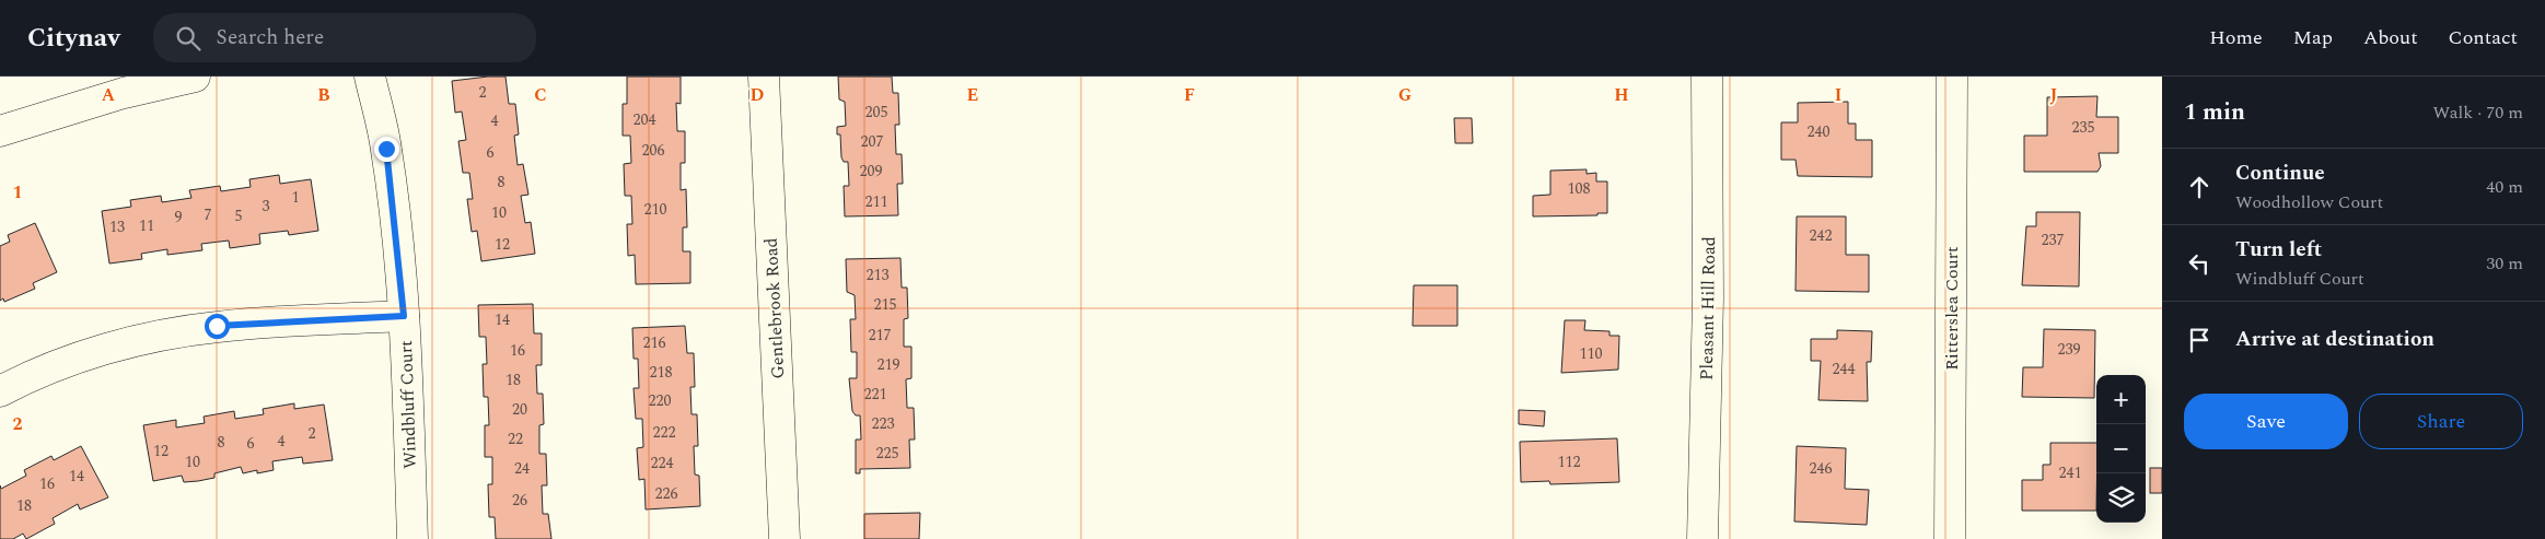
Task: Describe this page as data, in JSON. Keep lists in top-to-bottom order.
{
  "streets": {
    "street": [
      "Gentlebrook Road",
      "Pleasant Hill Road",
      "Ritterslea Court",
      "Windbluff Court"
    ]
  },
  "house_numbers": [
    "2",
    "205",
    "204",
    "4",
    "235",
    "240",
    "207",
    "206",
    "6",
    "209",
    "8",
    "108",
    "1",
    "211",
    "3",
    "210",
    "10",
    "7",
    "5",
    "9",
    "11",
    "13",
    "242",
    "237",
    "12",
    "213",
    "215",
    "14",
    "217",
    "216",
    "239",
    "16",
    "110",
    "219",
    "244",
    "218",
    "18",
    "221",
    "220",
    "20",
    "223",
    "222",
    "2",
    "22",
    "4",
    "8",
    "6",
    "12",
    "225",
    "10",
    "112",
    "224",
    "24",
    "246",
    "241",
    "14",
    "16",
    "226",
    "26",
    "18"
  ],
  "page": {
    "header": "Citynav",
    "search": "Search here",
    "nav": [
      "Home",
      "Map",
      "About",
      "Contact"
    ],
    "heading": ["1 min", "Walk · 70 m"],
    "list": [
      ["Continue", "Woodhollow Court", "40 m"],
      ["Turn left", "Windbluff Court", "30 m"],
      "Arrive at destination"
    ],
    "map_buttons": ["+", "−"],
    "buttons": ["Save", "Share"]
  },
  "grid": {
    "columns": [
      "A",
      "B",
      "C",
      "D",
      "E",
      "F",
      "G",
      "H",
      "I",
      "J"
    ],
    "rows": ["1", "2"]
  }
}
